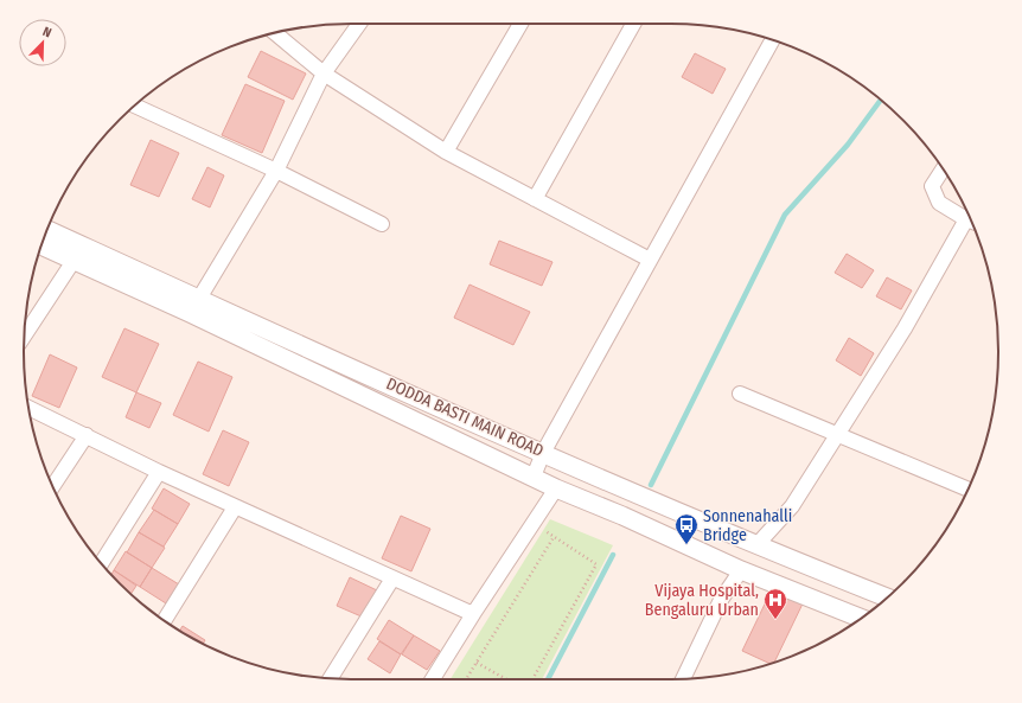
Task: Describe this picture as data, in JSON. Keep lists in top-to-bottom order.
{
  "streets": {
    "street": ["DODDA BASTI MAIN ROAD"]
  },
  "places": {
    "bus stop": ["Sonnenahalli Bridge"],
    "hospital": ["Vijaya Hospital, Bengaluru Urban"]
  },
  "north": "top right"
}
